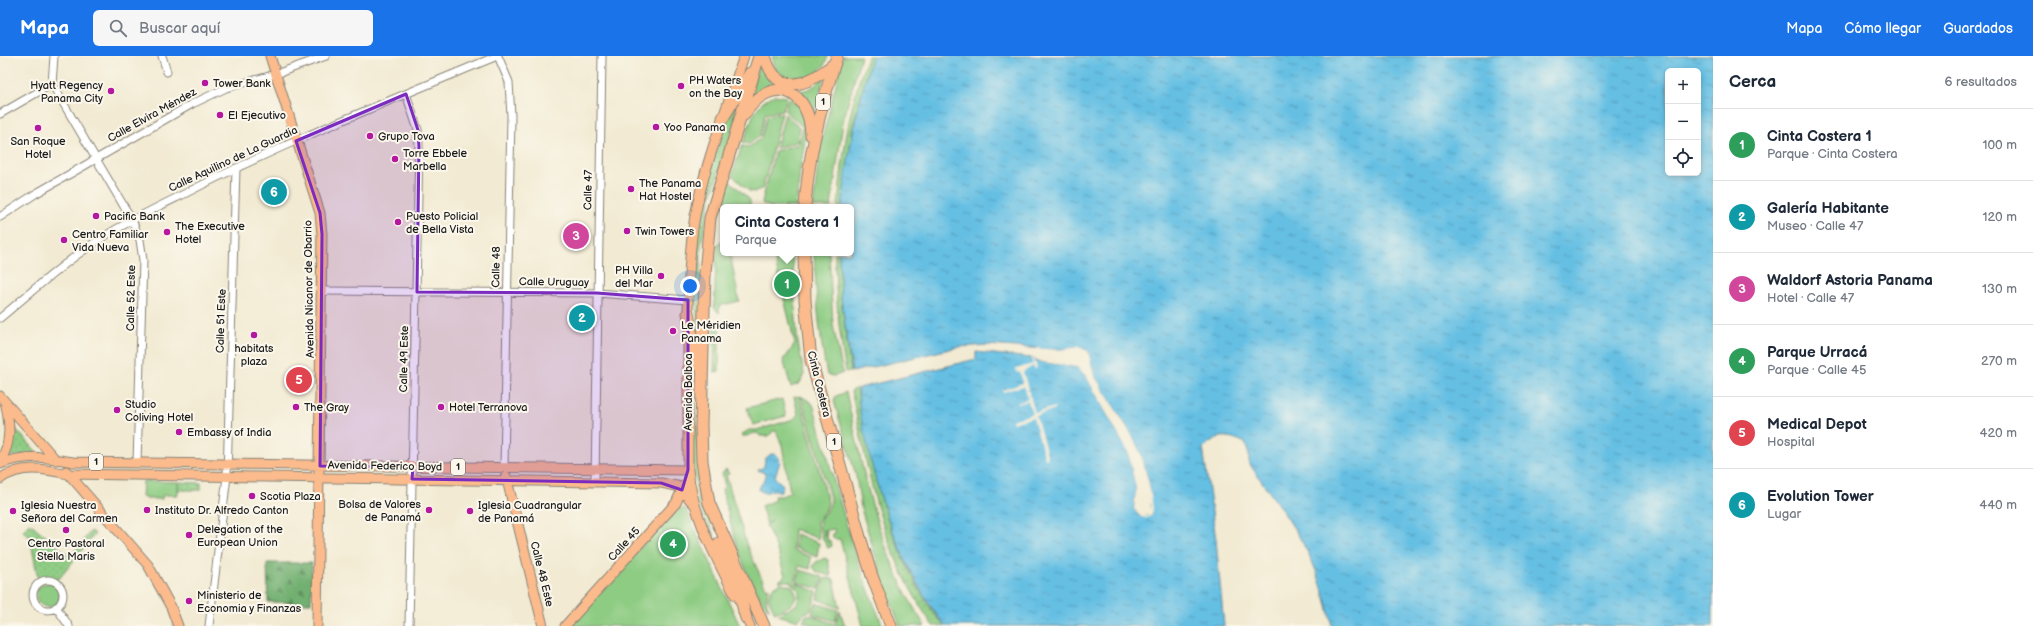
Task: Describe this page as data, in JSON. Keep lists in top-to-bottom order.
{
  "streets": {
    "highway": ["1", "Cinta Costera", "Avenida Balboa"],
    "main road": [
      "Calle 48",
      "Avenida Nicanor de Obarrio",
      "Avenida Federico Boyd",
      "Calle 45",
      "Calle 48 Este"
    ],
    "street": [
      "Calle Elvira Méndez",
      "Calle Aquilino de La Guardia",
      "Calle 47",
      "Calle Uruguay",
      "Calle 52 Este",
      "Calle 51 Este",
      "Calle 49 Este"
    ]
  },
  "crossings": [
    ["1", "Avenida Federico Boyd"],
    ["Calle Elvira Méndez", "Avenida Nicanor de Obarrio"],
    ["Calle Elvira Méndez", "Calle 52 Este"],
    ["Calle Aquilino de La Guardia", "Calle 48"],
    ["Calle Aquilino de La Guardia", "Avenida Nicanor de Obarrio"],
    ["Calle Aquilino de La Guardia", "Calle 52 Este"],
    ["Calle Aquilino de La Guardia", "Calle 51 Este"],
    ["Calle Aquilino de La Guardia", "Calle 49 Este"],
    ["Calle 47", "Calle Uruguay"],
    ["Calle 47", "Avenida Federico Boyd"],
    ["Calle 48", "Calle Uruguay"],
    ["Calle 48", "Avenida Federico Boyd"],
    ["Calle 48", "Calle 48 Este"],
    ["Calle Uruguay", "Avenida Nicanor de Obarrio"],
    ["Calle Uruguay", "Calle 49 Este"],
    ["Calle Uruguay", "Avenida Balboa"],
    ["Avenida Nicanor de Obarrio", "Avenida Federico Boyd"],
    ["Calle 52 Este", "Avenida Federico Boyd"],
    ["Calle 51 Este", "Avenida Federico Boyd"],
    ["Calle 49 Este", "Avenida Federico Boyd"],
    ["Avenida Balboa", "Avenida Federico Boyd"],
    ["Avenida Balboa", "Calle 45"],
    ["Avenida Federico Boyd", "Calle 45"],
    ["Avenida Federico Boyd", "Calle 48 Este"]
  ],
  "places": [
    "Tower Bank",
    "PH Waters on the Bay",
    "Hyatt Regency Panama City",
    "El Ejecutivo",
    "Yoo Panama",
    "San Roque Hotel",
    "Grupo Tova",
    "Torre Ebbele Marbella",
    "The Panama Hat Hostel",
    "Pacific Bank",
    "Puesto Policial de Bella Vista",
    "Twin Towers",
    "The Executive Hotel",
    "Centro Familiar Vida Nueva",
    "PH Villa del Mar",
    "Le Méridien Panama",
    "habitats plaza",
    "The Gray",
    "Hotel Terranova",
    "Studio Coliving Hotel",
    "Embassy of India",
    "Scotia Plaza",
    "Instituto Dr. Alfredo Canton",
    "Bolsa de Valores de Panamá",
    "Iglesia Nuestra Señora del Carmen",
    "Iglesia Cuadrangular de Panamá",
    "Centro Pastoral Stella Maris",
    "Delegation of the European Union",
    "Ministerio de Economia y Finanzas"
  ],
  "page": {
    "header": "Mapa",
    "search": "Buscar aquí",
    "nav": ["Mapa", "Cómo llegar", "Guardados"],
    "heading": ["Cerca", "6 resultados"],
    "map_buttons": ["+", "−"],
    "list": [
      {
        "mark": "1",
        "name": "Cinta Costera 1",
        "note": "Parque · Cinta Costera",
        "value": "100 m"
      },
      {
        "mark": "2",
        "name": "Galería Habitante",
        "note": "Museo · Calle 47",
        "value": "120 m"
      },
      {
        "mark": "3",
        "name": "Waldorf Astoria Panama",
        "note": "Hotel · Calle 47",
        "value": "130 m"
      },
      {
        "mark": "4",
        "name": "Parque Urracá",
        "note": "Parque · Calle 45",
        "value": "270 m"
      },
      {
        "mark": "5",
        "name": "Medical Depot",
        "note": "Hospital",
        "value": "420 m"
      },
      {
        "mark": "6",
        "name": "Evolution Tower",
        "note": "Lugar",
        "value": "440 m"
      }
    ],
    "pins": [
      "6",
      "3",
      "1",
      "2",
      "5",
      "4"
    ],
    "popup": ["Cinta Costera 1", "Parque"]
  }
}
